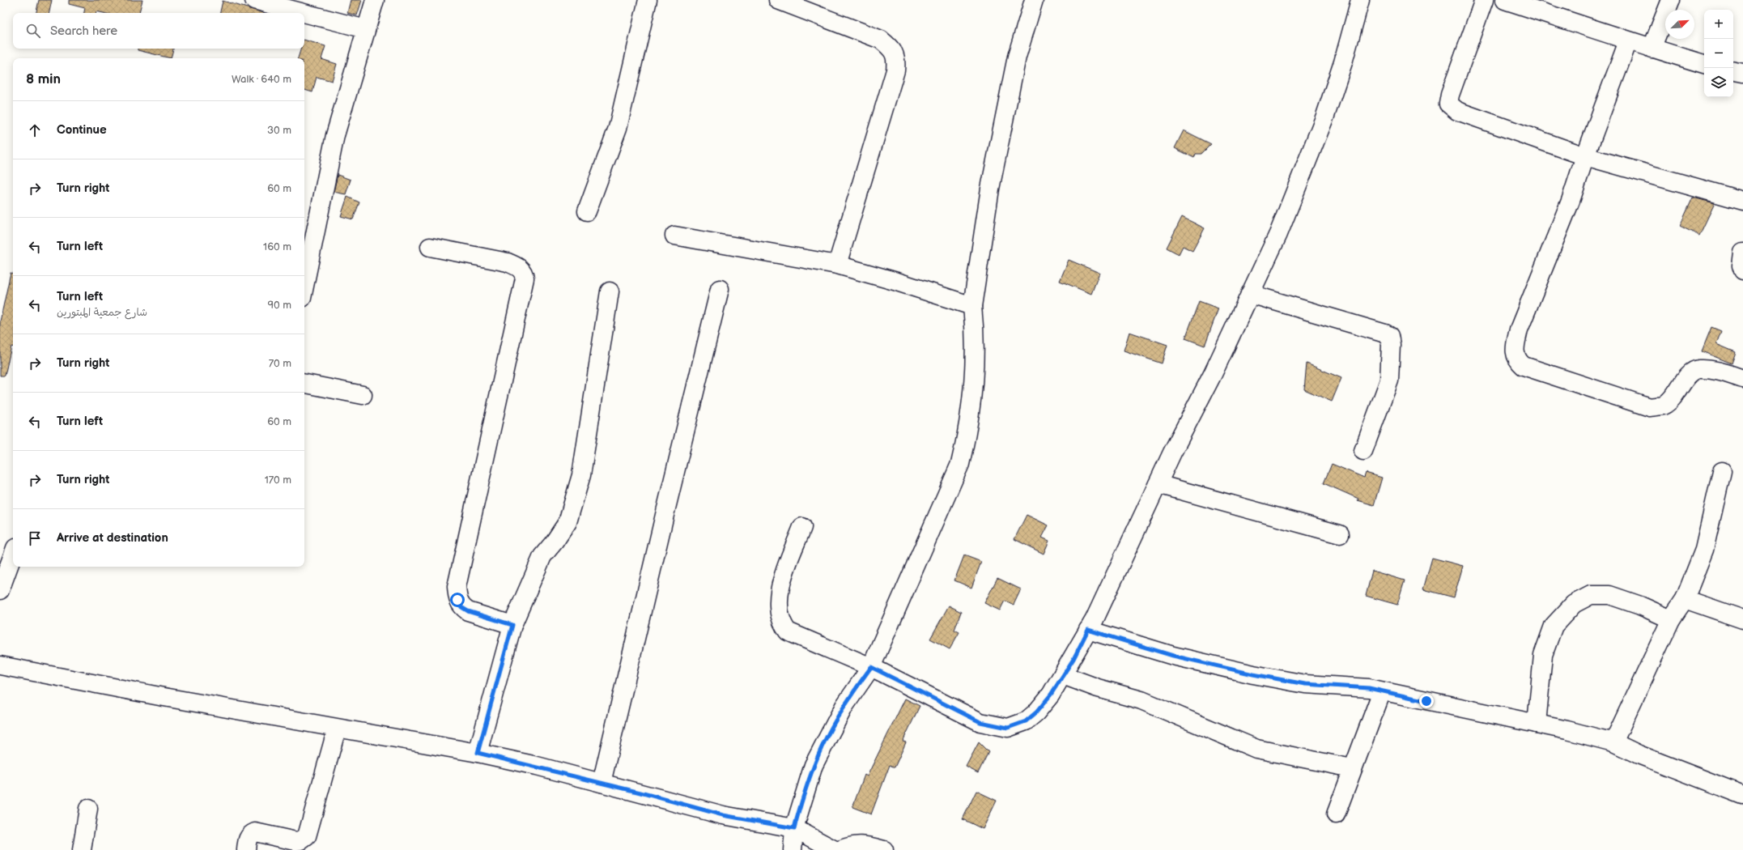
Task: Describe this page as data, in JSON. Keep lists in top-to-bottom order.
{
  "north": "top right",
  "page": {
    "map_buttons": ["+", "−"],
    "search": "Search here",
    "heading": ["8 min", "Walk · 640 m"],
    "list": [
      ["Continue", "30 m"],
      ["Turn right", "60 m"],
      ["Turn left", "160 m"],
      ["Turn left", "شارع جمعية المبتورين", "90 m"],
      ["Turn right", "70 m"],
      ["Turn left", "60 m"],
      ["Turn right", "170 m"],
      "Arrive at destination"
    ]
  }
}
